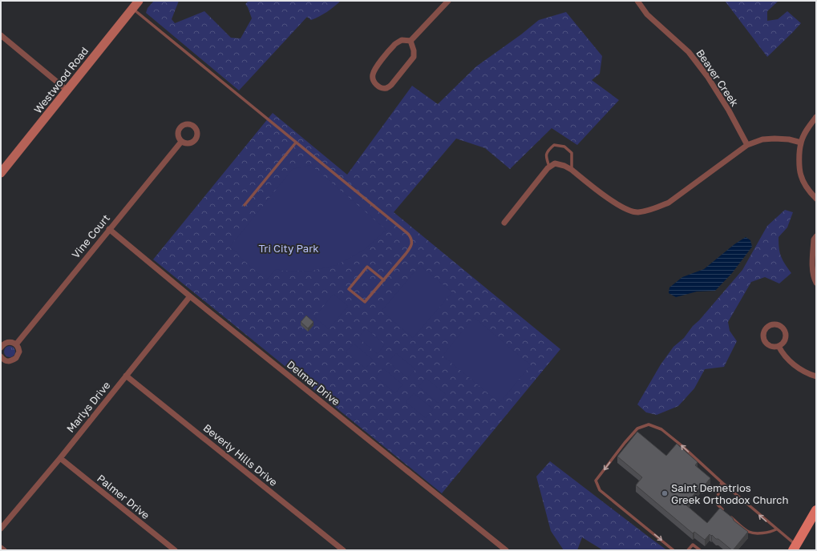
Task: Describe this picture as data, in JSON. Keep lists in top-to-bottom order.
{
  "streets": {
    "street": [
      "Beaver Creek",
      "Westwood Road",
      "Vine Court",
      "Delmar Drive",
      "Marlys Drive",
      "Beverly Hills Drive",
      "Palmer Drive"
    ]
  },
  "crossings": [
    ["Vine Court", "Delmar Drive"],
    ["Delmar Drive", "Marlys Drive"],
    ["Marlys Drive", "Beverly Hills Drive"],
    ["Marlys Drive", "Palmer Drive"]
  ],
  "parks": ["Tri City Park"],
  "places": ["Saint Demetrios Greek Orthodox Church"]
}
